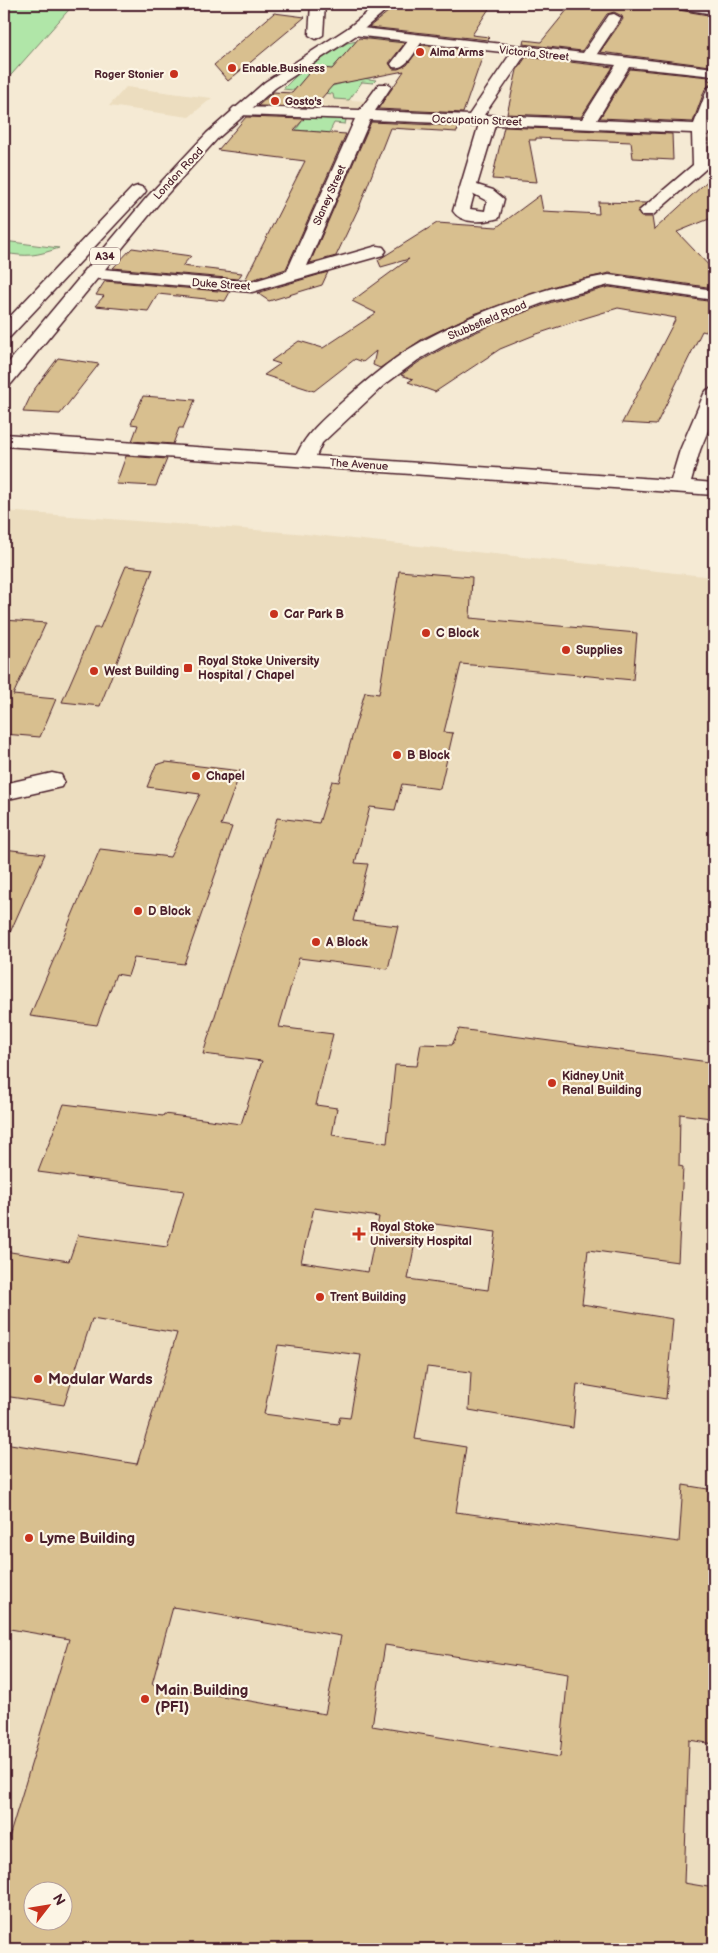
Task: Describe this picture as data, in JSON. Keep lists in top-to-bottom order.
{
  "streets": {
    "main road": [
      "Victoria Street",
      "Occupation Street",
      "London Road",
      "Slaney Street",
      "A34",
      "Duke Street",
      "Stubbsfield Road",
      "The Avenue"
    ]
  },
  "crossings": [
    ["Victoria Street", "London Road"],
    ["Occupation Street", "London Road"],
    ["Occupation Street", "Slaney Street"],
    ["London Road", "Duke Street"],
    ["Slaney Street", "Duke Street"],
    ["Stubbsfield Road", "The Avenue"]
  ],
  "places": {
    "other": [
      "Alma Arms",
      "Enable.Business",
      "Roger Stonier",
      "Gosto's",
      "Car Park B",
      "C Block",
      "Supplies",
      "West Building",
      "B Block",
      "Chapel",
      "D Block",
      "A Block",
      "Kidney Unit Renal Building",
      "Trent Building",
      "Modular Wards",
      "Lyme Building",
      "Main Building (PFI)"
    ],
    "transit": ["Royal Stoke University Hospital / Chapel"],
    "health": ["Royal Stoke University Hospital"]
  },
  "north": "top right"
}
